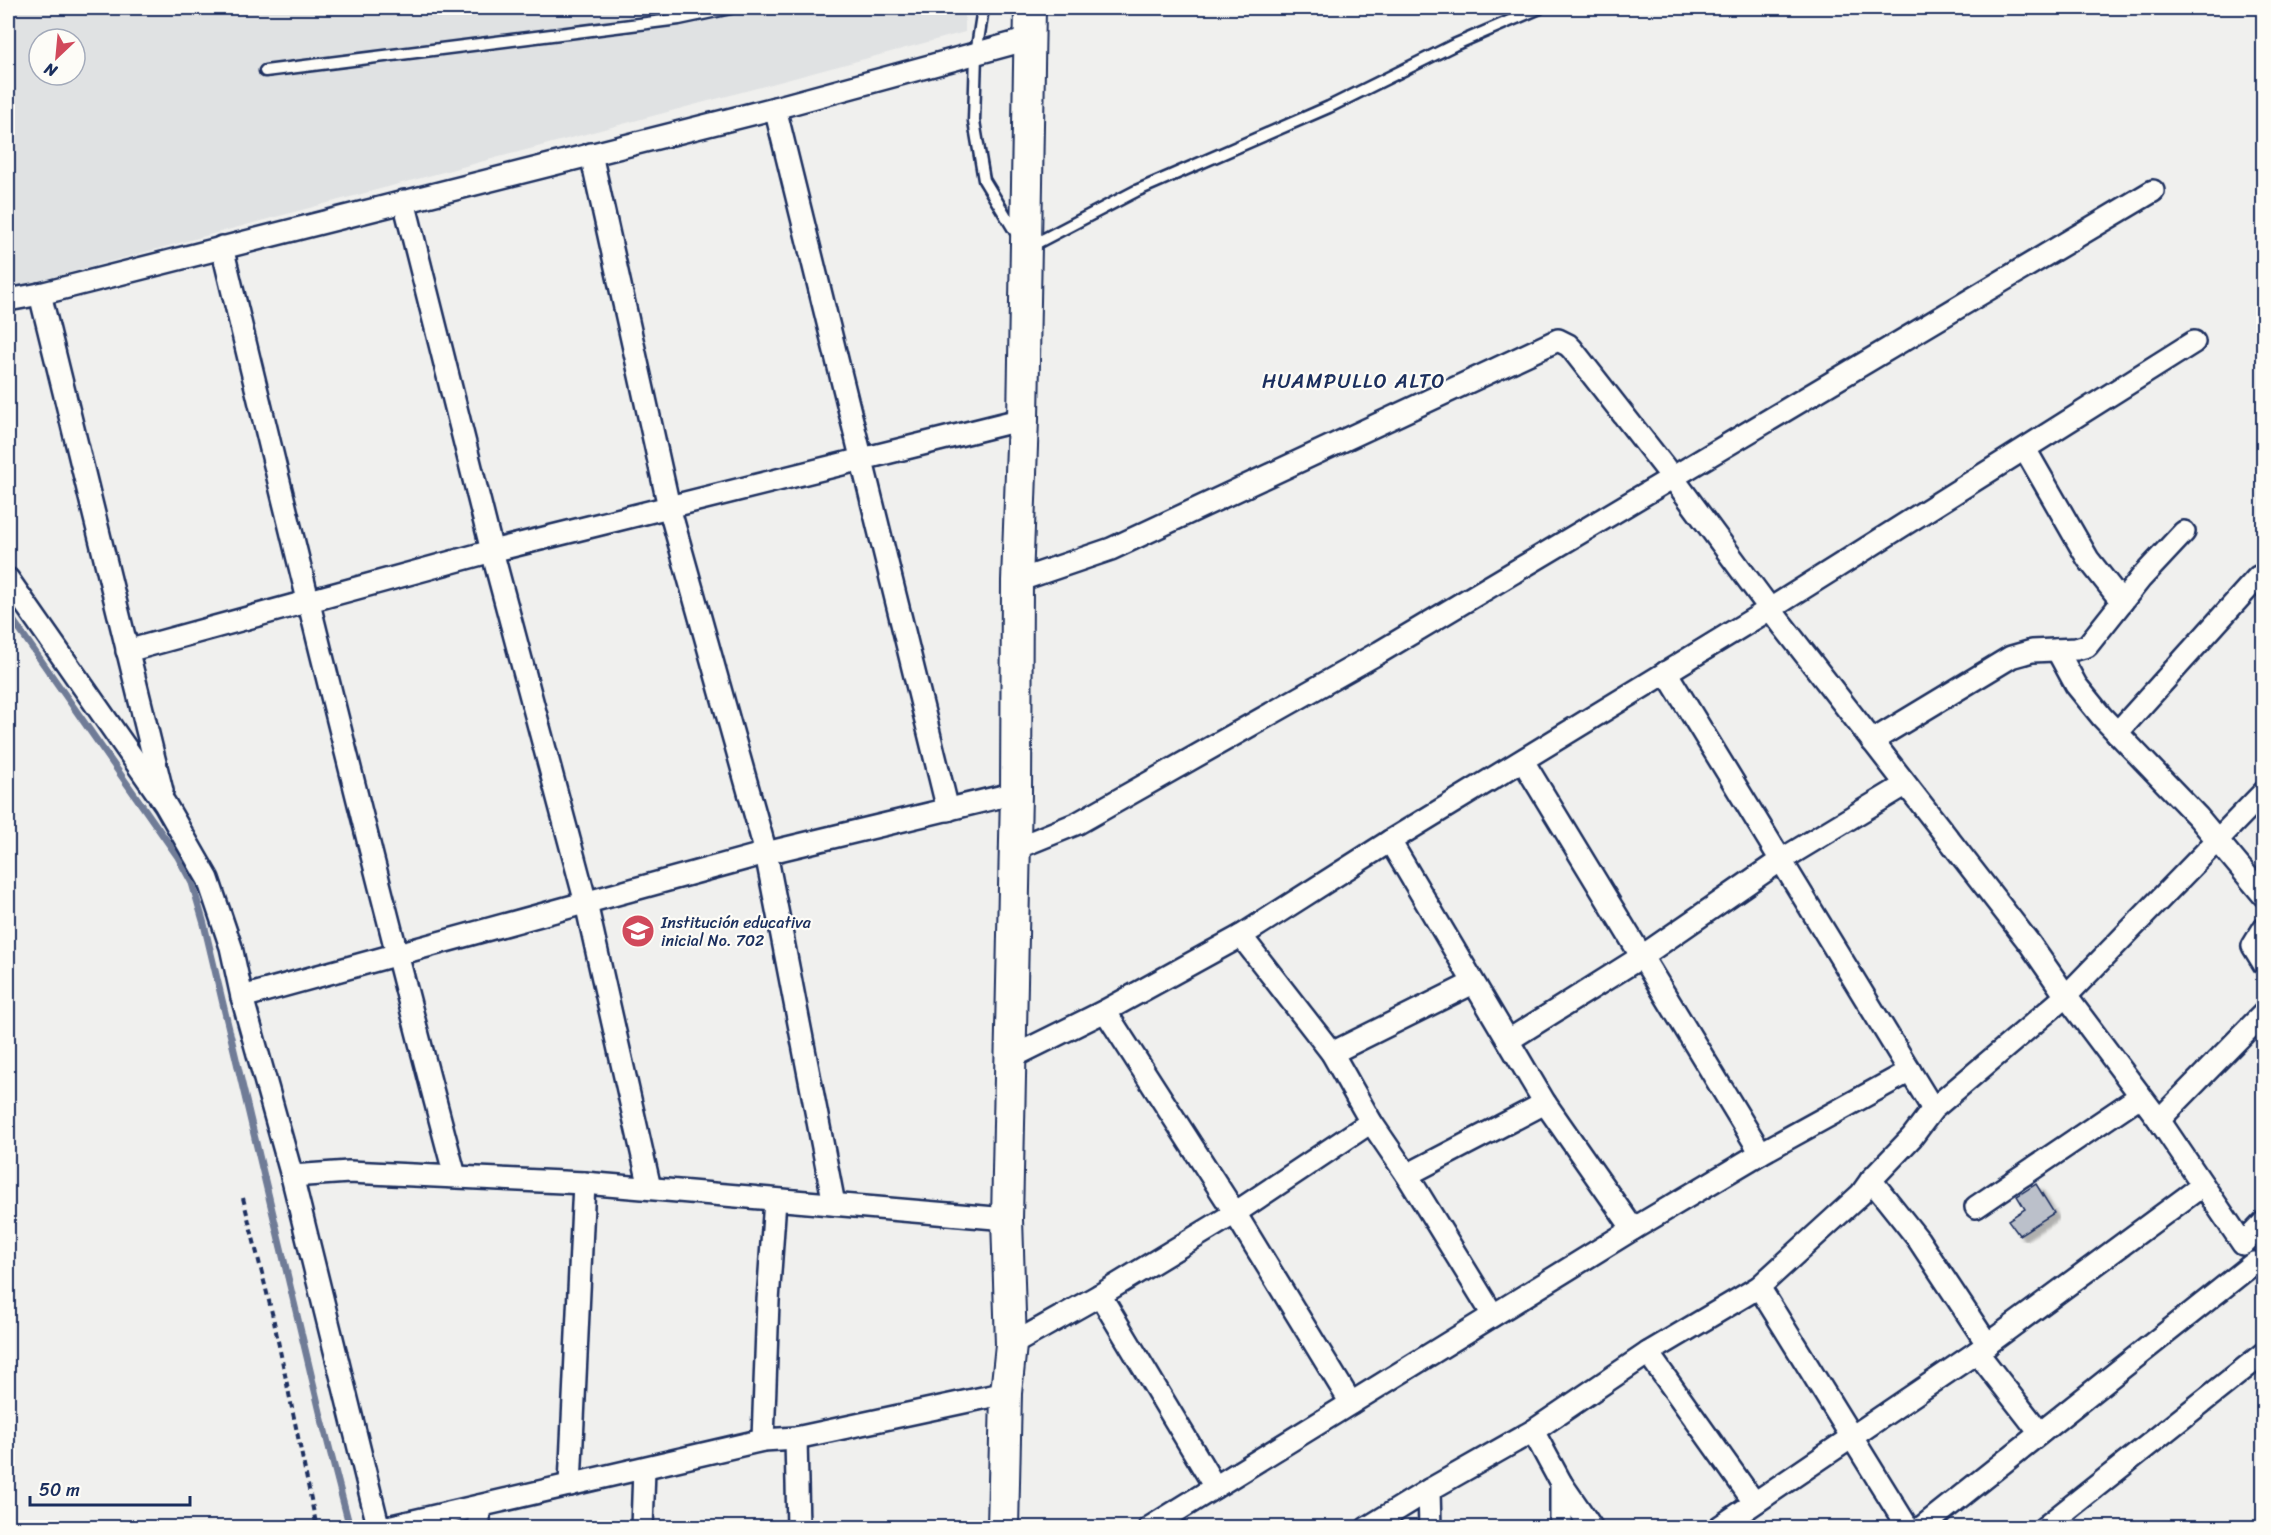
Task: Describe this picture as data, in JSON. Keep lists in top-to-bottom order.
{
  "districts": ["HUAMPULLO ALTO"],
  "places": {
    "school or university": ["Institución educativa inicial No. 702"]
  },
  "scale_bar": "50 m",
  "north": "bottom left"
}
